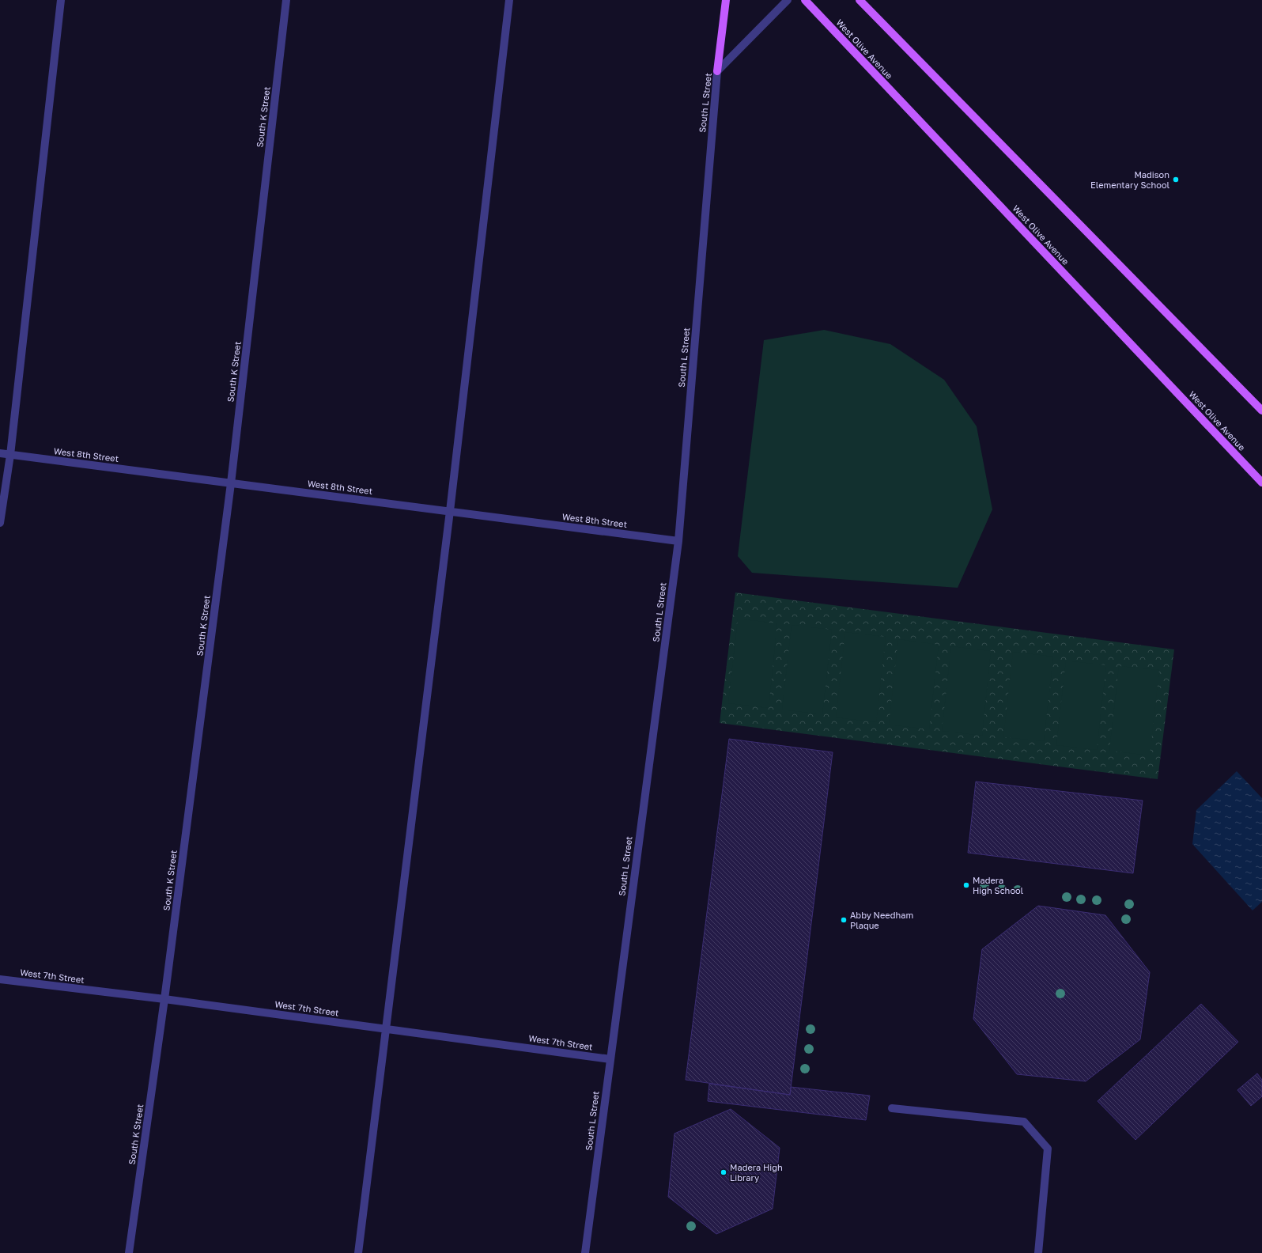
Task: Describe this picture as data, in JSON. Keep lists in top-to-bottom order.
{
  "streets": {
    "main road": ["West Olive Avenue"],
    "street": [
      "South L Street",
      "South K Street",
      "West 8th Street",
      "West 7th Street"
    ]
  },
  "crossings": [
    ["South L Street", "West 8th Street"],
    ["South L Street", "West 7th Street"],
    ["South K Street", "West 8th Street"],
    ["South K Street", "West 7th Street"]
  ],
  "places": [
    "Madison Elementary School",
    "Madera High School",
    "Abby Needham Plaque",
    "Madera High Library"
  ]
}
